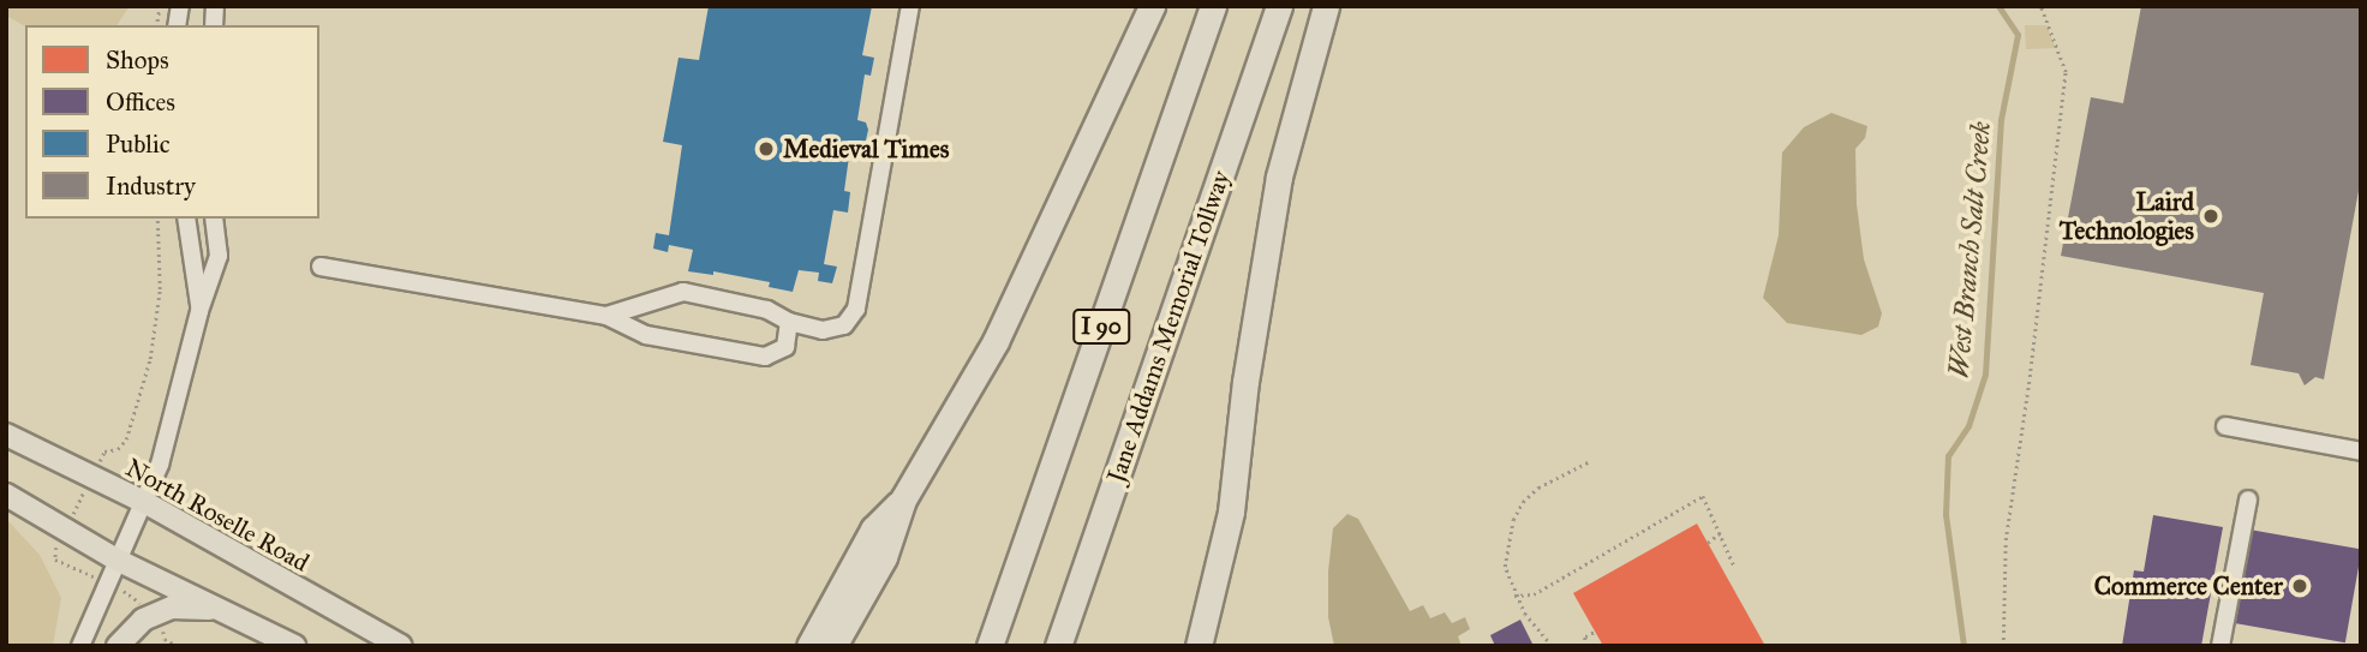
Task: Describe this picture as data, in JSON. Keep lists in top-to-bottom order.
{
  "streets": {
    "highway": ["I 90", "Jane Addams Memorial Tollway"],
    "main road": ["North Roselle Road"]
  },
  "water": ["West Branch Salt Creek"],
  "places": ["Medieval Times", "Laird Technologies", "Commerce Center"],
  "legend": [
    "Shops",
    "Offices",
    "Public",
    "Industry"
  ]
}
